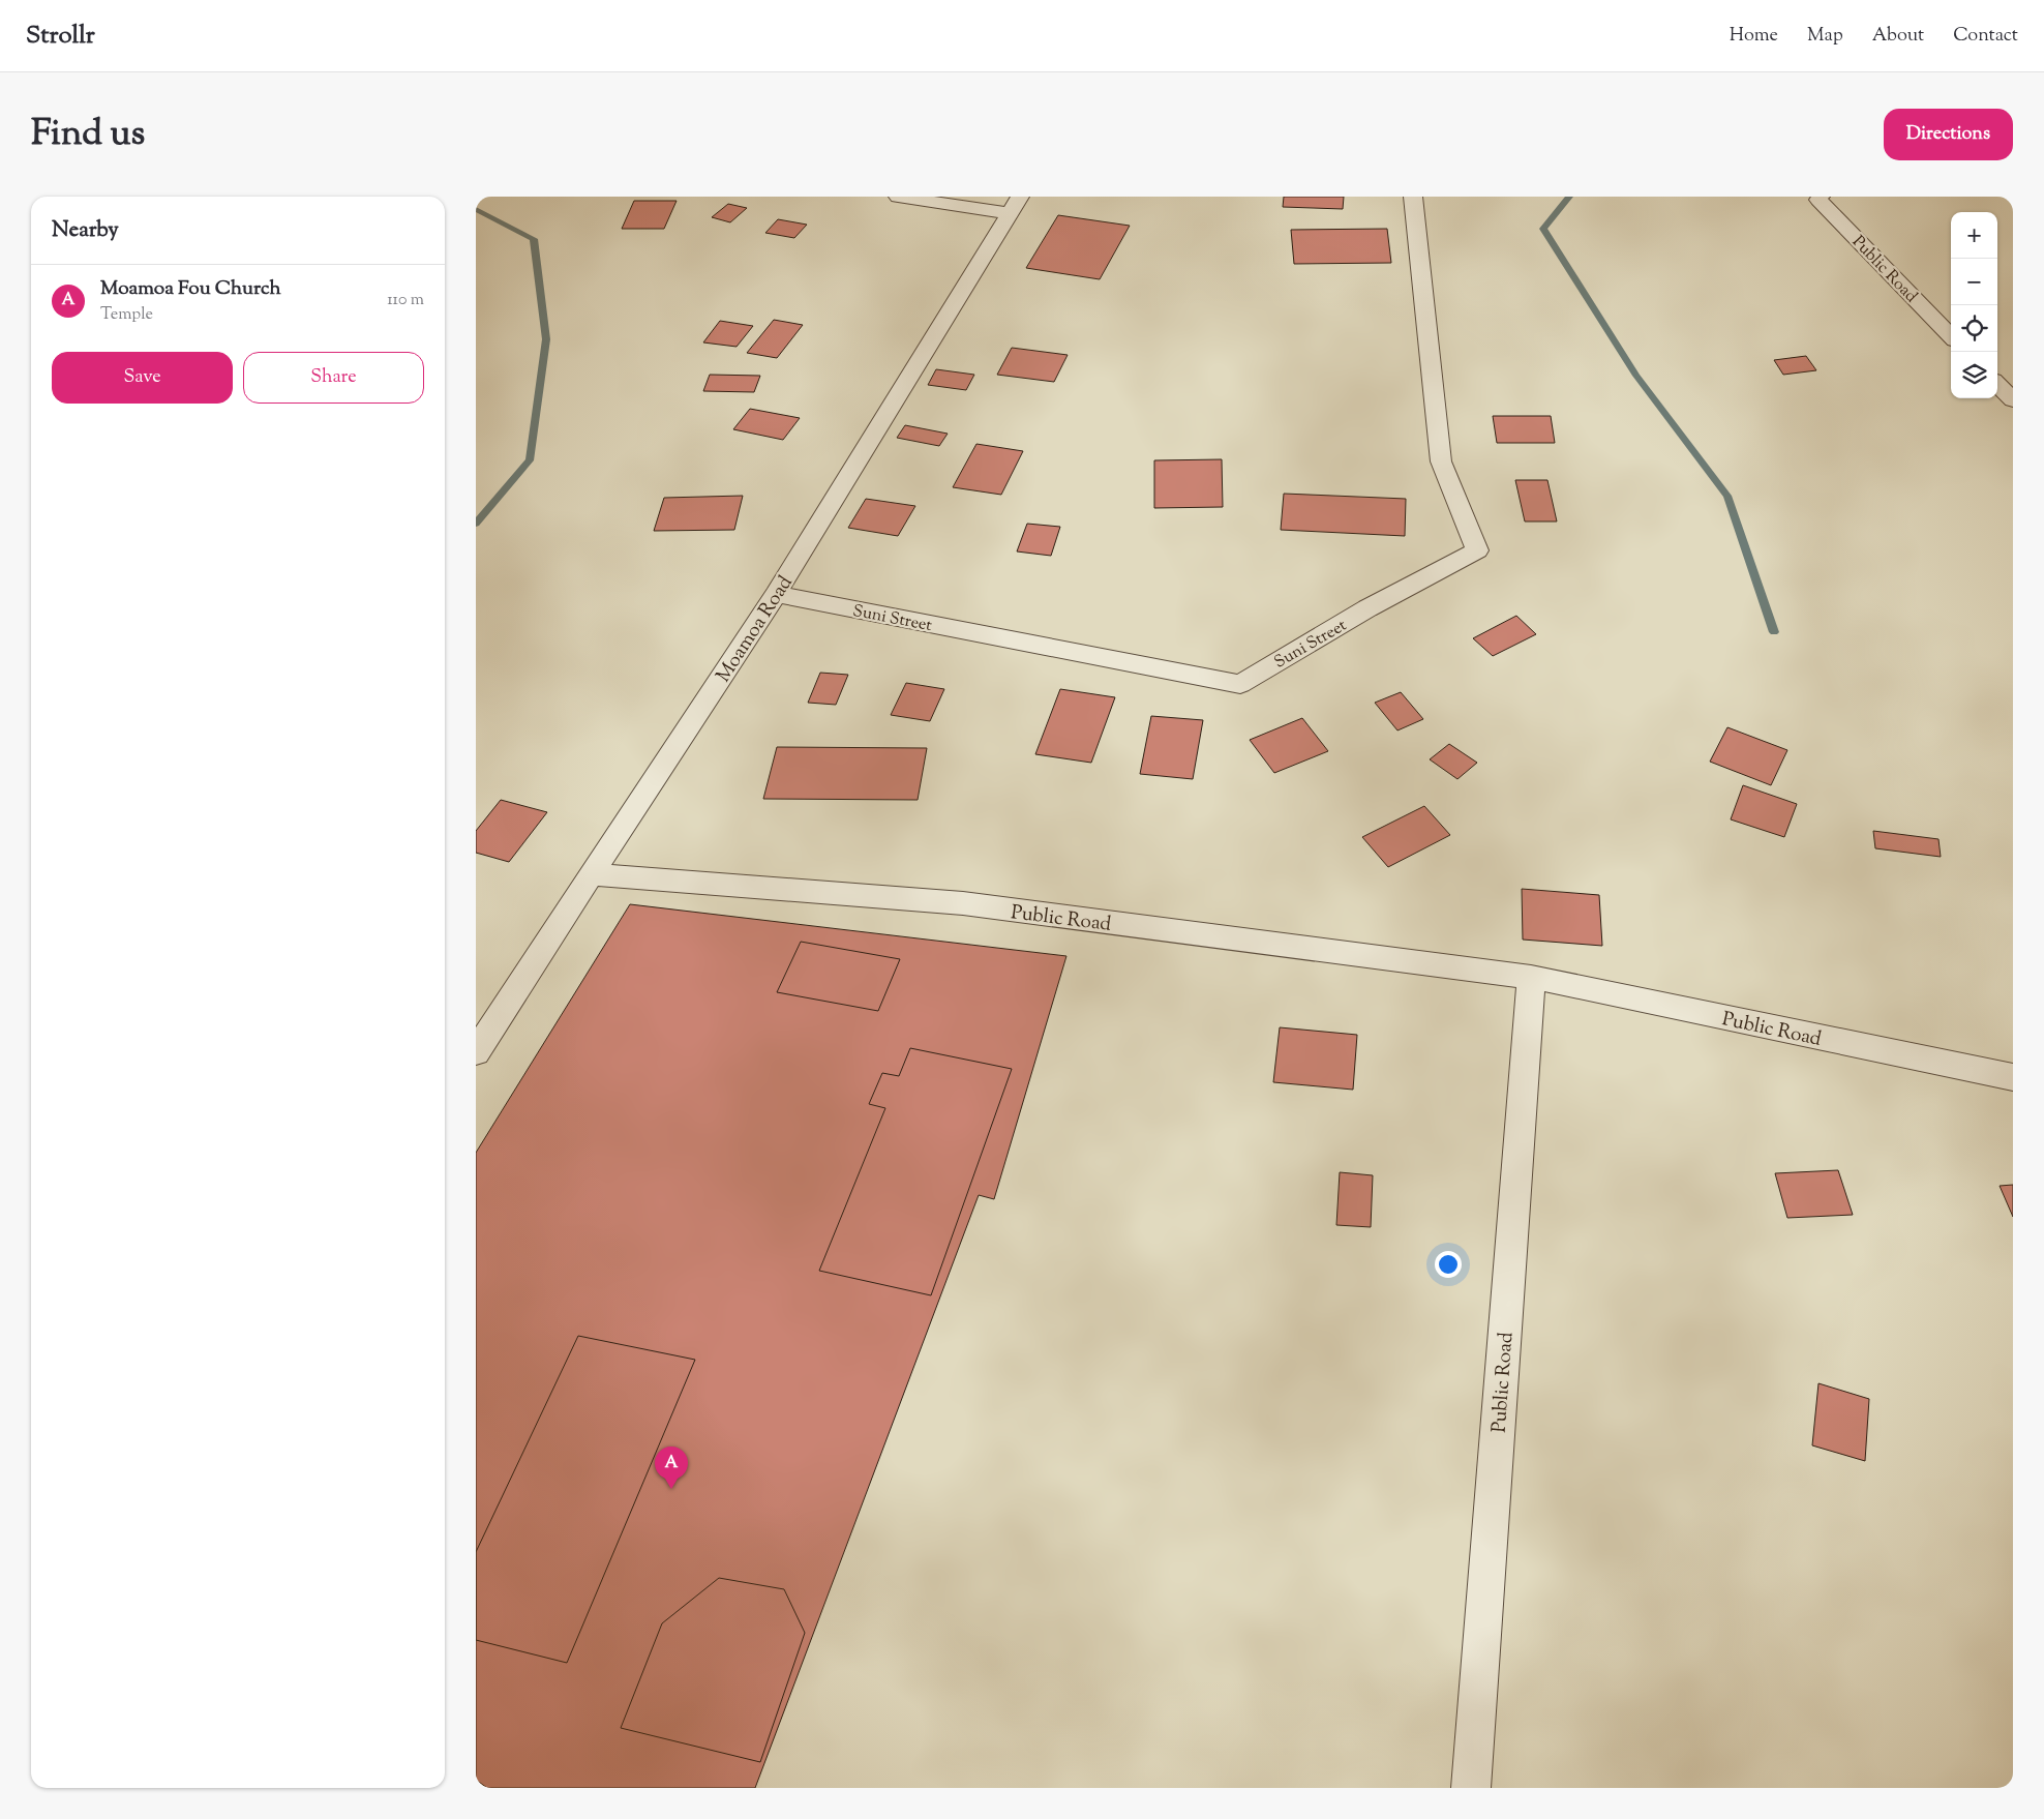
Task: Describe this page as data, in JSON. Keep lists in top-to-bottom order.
{
  "streets": {
    "street": ["Public Road", "Suni Street", "Moamoa Road"]
  },
  "crossings": [
    ["Public Road", "Moamoa Road"],
    ["Suni Street", "Moamoa Road"]
  ],
  "page": {
    "header": "Strollr",
    "nav": [
      "Home",
      "Map",
      "About",
      "Contact"
    ],
    "title": "Find us",
    "buttons": [
      "Directions",
      ["Save", "Share"]
    ],
    "heading": "Nearby",
    "map_buttons": ["+", "−"],
    "list": [
      {
        "mark": "A",
        "name": "Moamoa Fou Church",
        "note": "Temple",
        "value": "110 m"
      }
    ],
    "pins": "A"
  }
}
